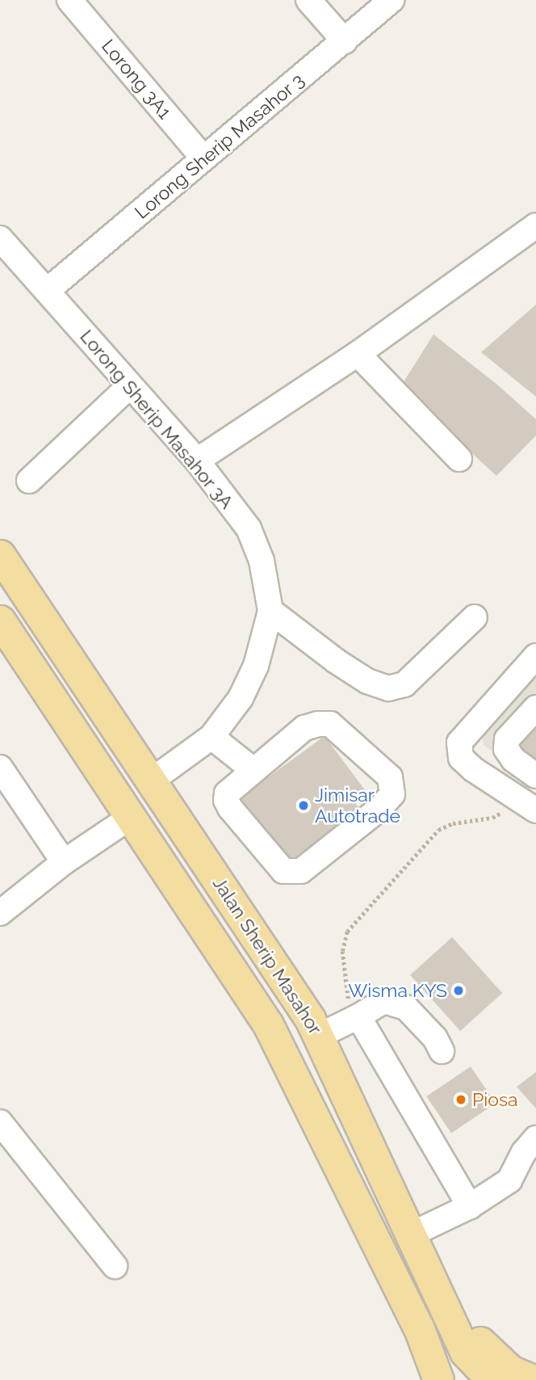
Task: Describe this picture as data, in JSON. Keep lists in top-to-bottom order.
{
  "streets": {
    "main road": ["Jalan Sherip Masahor"],
    "street": ["Lorong 3A1", "Lorong Sherip Masahor 3", "Lorong Sherip Masahor 3A"]
  },
  "crossings": [
    ["Lorong 3A1", "Lorong Sherip Masahor 3"],
    ["Lorong Sherip Masahor 3", "Lorong Sherip Masahor 3A"],
    ["Lorong Sherip Masahor 3A", "Jalan Sherip Masahor"]
  ],
  "places": ["Jimisar Autotrade", "Wisma KYS", "Piosa"]
}
